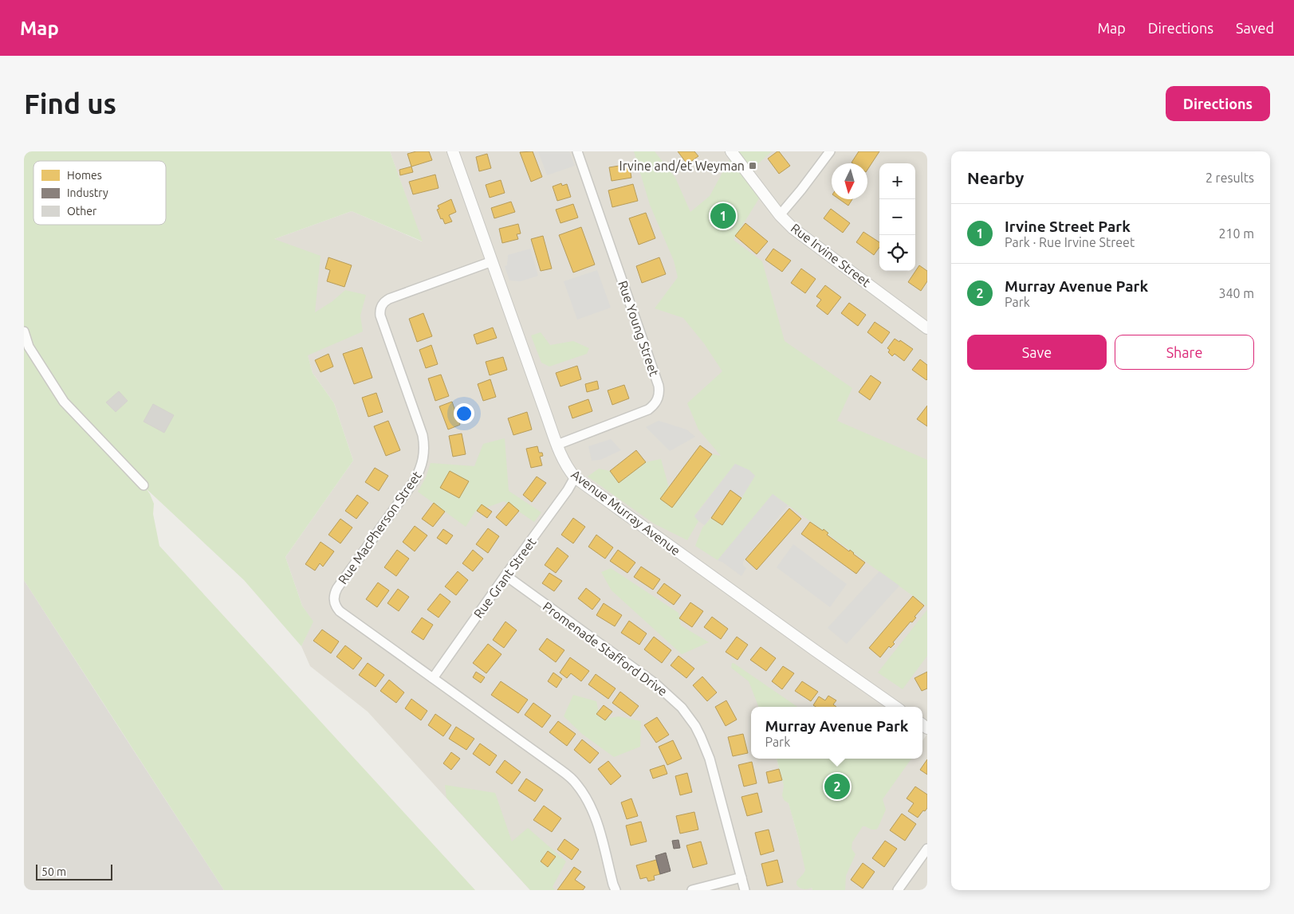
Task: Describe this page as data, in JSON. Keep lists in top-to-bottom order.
{
  "streets": {
    "street": [
      "Rue Irvine Street",
      "Rue Young Street",
      "Avenue Murray Avenue",
      "Rue MacPherson Street",
      "Rue Grant Street",
      "Promenade Stafford Drive"
    ]
  },
  "crossings": [
    ["Rue Young Street", "Avenue Murray Avenue"],
    ["Avenue Murray Avenue", "Rue MacPherson Street"],
    ["Avenue Murray Avenue", "Rue Grant Street"],
    ["Rue MacPherson Street", "Rue Grant Street"],
    ["Rue Grant Street", "Promenade Stafford Drive"]
  ],
  "places": {
    "transit": ["Irvine and/et Weyman"]
  },
  "legend": ["Homes", "Industry", "Other"],
  "scale_bar": "50 m",
  "north": "bottom",
  "page": {
    "header": "Map",
    "nav": ["Map", "Directions", "Saved"],
    "buttons": [
      "Directions",
      ["Save", "Share"]
    ],
    "title": "Find us",
    "heading": ["Nearby", "2 results"],
    "map_buttons": ["+", "−"],
    "pins": ["1", "2"],
    "list": [
      {
        "mark": "1",
        "name": "Irvine Street Park",
        "note": "Park · Rue Irvine Street",
        "value": "210 m"
      },
      {
        "mark": "2",
        "name": "Murray Avenue Park",
        "note": "Park",
        "value": "340 m"
      }
    ],
    "popup": ["Murray Avenue Park", "Park"],
    "scale": "50 m"
  }
}
